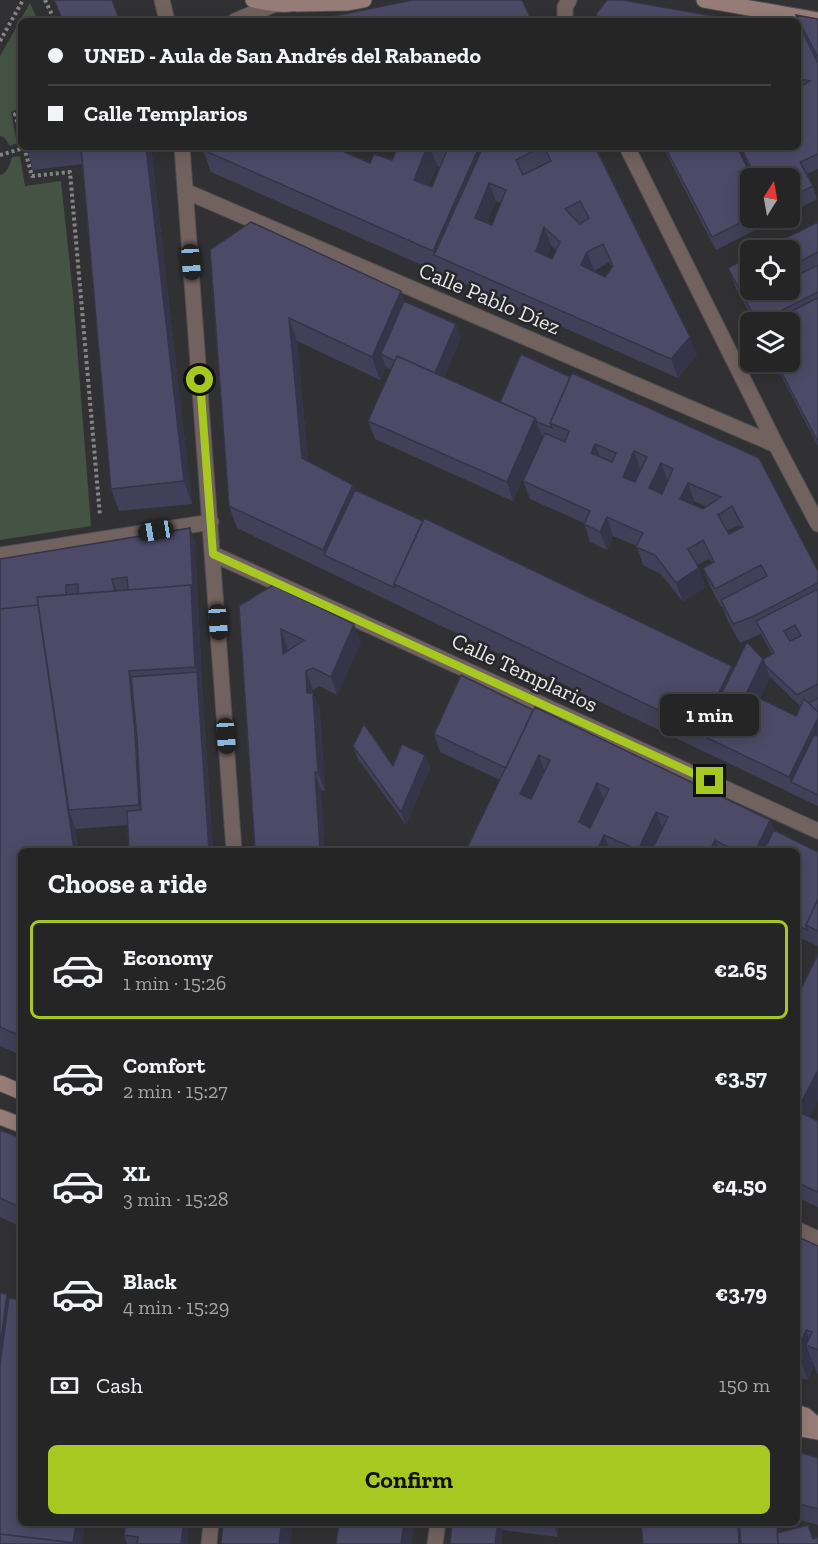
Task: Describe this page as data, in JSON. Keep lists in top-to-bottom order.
{
  "streets": {
    "street": ["Calle Pablo Díez", "Calle Templarios"]
  },
  "north": "top",
  "page": {
    "banner": ["UNED - Aula de San Andrés del Rabanedo", "Calle Templarios"],
    "bubble": "1 min",
    "heading": "Choose a ride",
    "list": [
      {
        "name": "Economy",
        "note": "1 min · 15:26",
        "value": "€2.65"
      },
      {
        "name": "Comfort",
        "note": "2 min · 15:27",
        "value": "€3.57"
      },
      {
        "name": "XL",
        "note": "3 min · 15:28",
        "value": "€4.50"
      },
      {
        "name": "Black",
        "note": "4 min · 15:29",
        "value": "€3.79"
      }
    ],
    "pay": ["Cash", "150 m"],
    "buttons": "Confirm"
  }
}
